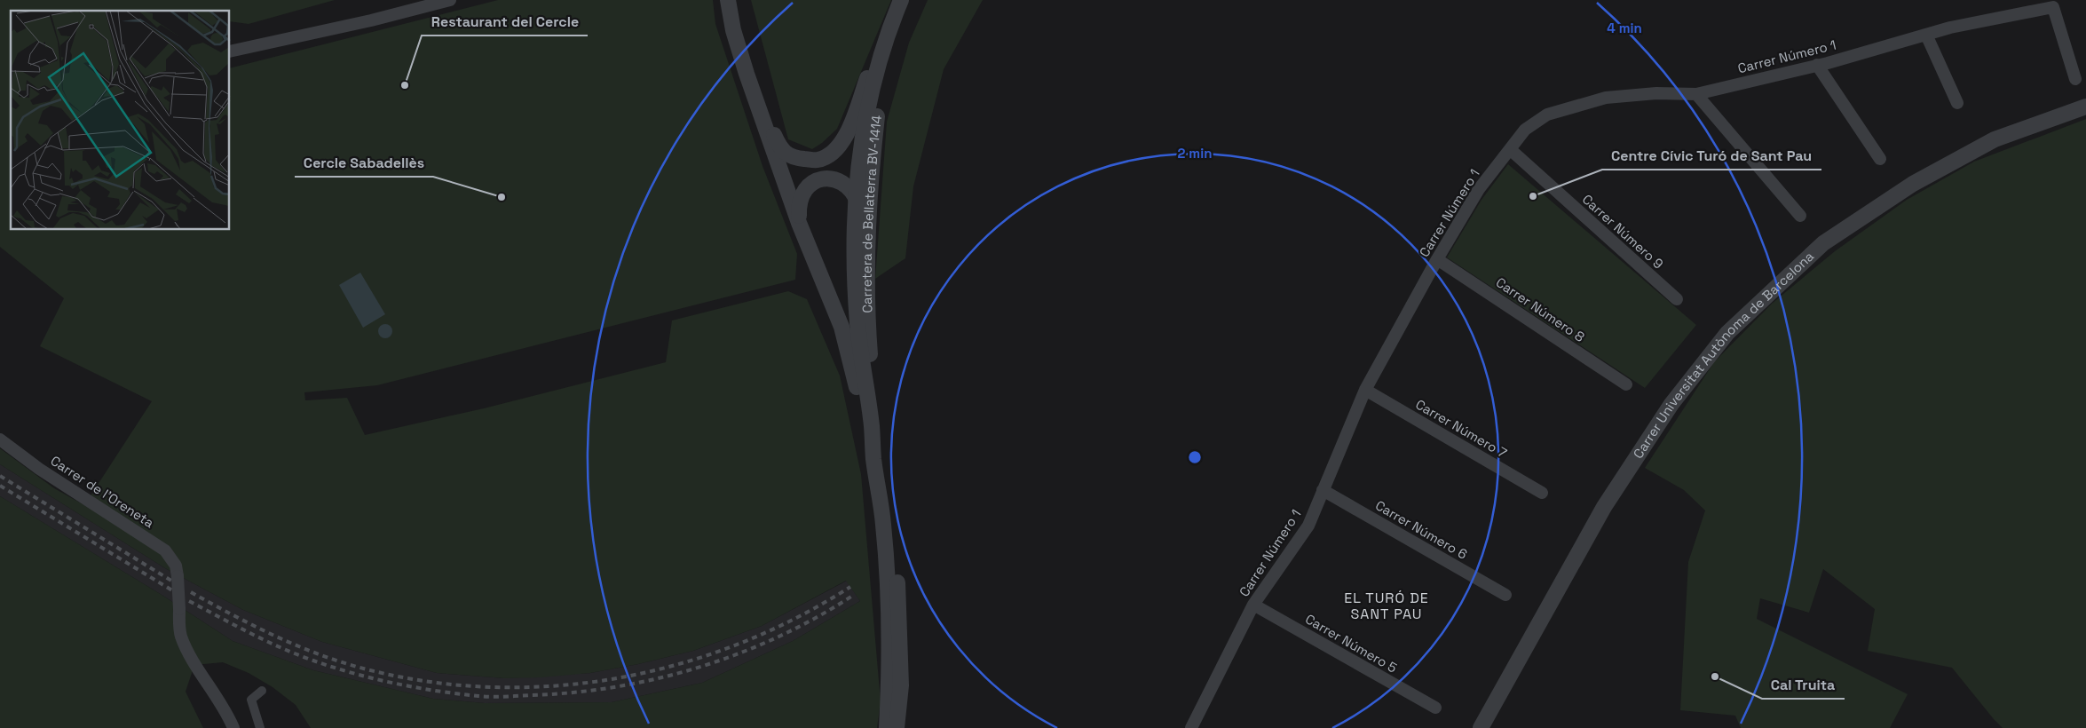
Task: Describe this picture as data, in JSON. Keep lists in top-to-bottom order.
{
  "streets": {
    "street": [
      "Carrer Número 1",
      "Carretera de Bellaterra BV-1414",
      "Carrer Número 9",
      "Carrer Número 8",
      "Carrer Universitat Autònoma de Barcelona",
      "Carrer Número 7",
      "Carrer de l'Oreneta",
      "Carrer Número 6",
      "Carrer Número 5"
    ]
  },
  "crossings": [
    ["Carrer Número 1", "Carrer Número 9"],
    ["Carrer Número 1", "Carrer Número 8"],
    ["Carrer Número 1", "Carrer Número 7"],
    ["Carrer Número 1", "Carrer Número 6"],
    ["Carrer Número 1", "Carrer Número 5"]
  ],
  "districts": ["EL TURÓ DE SANT PAU"],
  "places": [
    "Restaurant del Cercle",
    "Centre Cívic Turó de Sant Pau",
    "Cercle Sabadellès",
    "Cal Truita"
  ],
  "rings": ["4 min", "2 min"]
}
